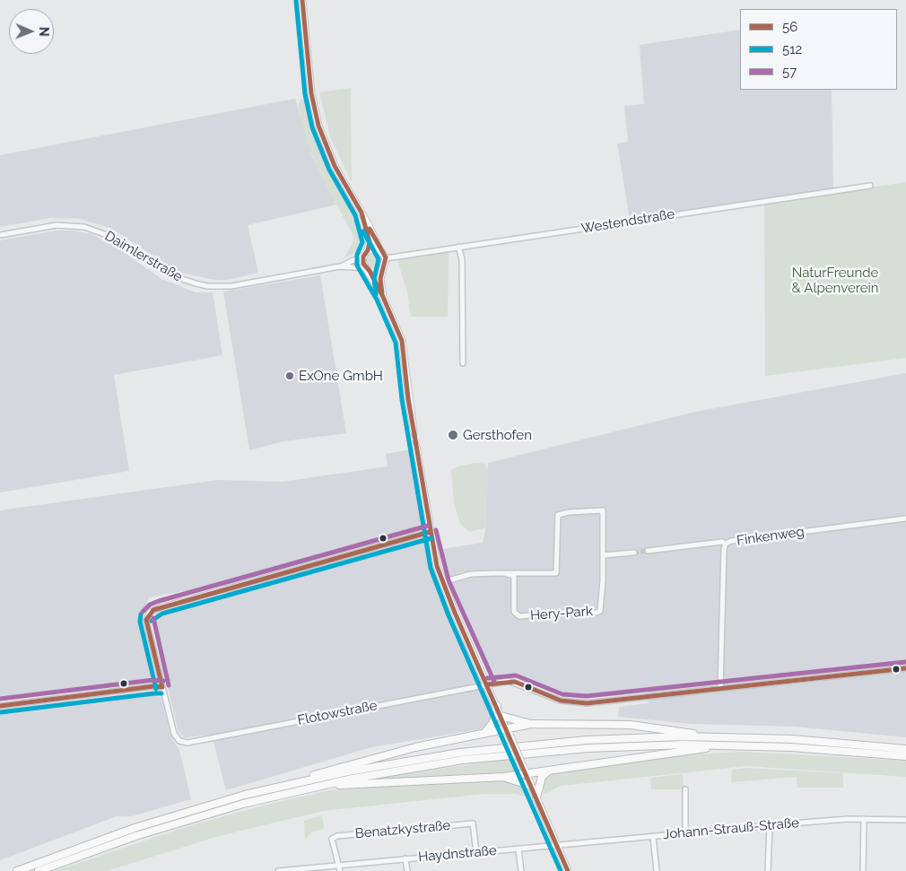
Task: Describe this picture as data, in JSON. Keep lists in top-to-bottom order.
{
  "streets": {
    "street": [
      "Westendstraße",
      "Daimlerstraße",
      "Finkenweg",
      "Hery-Park",
      "Flotowstraße",
      "Johann-Strauß-Straße",
      "Benatzkystraße",
      "Haydnstraße"
    ]
  },
  "crossings": [
    ["Westendstraße", "Daimlerstraße"],
    ["Finkenweg", "Flotowstraße"],
    ["Johann-Strauß-Straße", "Haydnstraße"],
    ["Benatzkystraße", "Haydnstraße"]
  ],
  "parks": ["NaturFreunde & Alpenverein"],
  "places": ["ExOne GmbH", "Gersthofen"],
  "lines": ["transit line 56", "transit line 512", "transit line 57"],
  "legend": ["56", "512", "57"],
  "north": "right"
}
